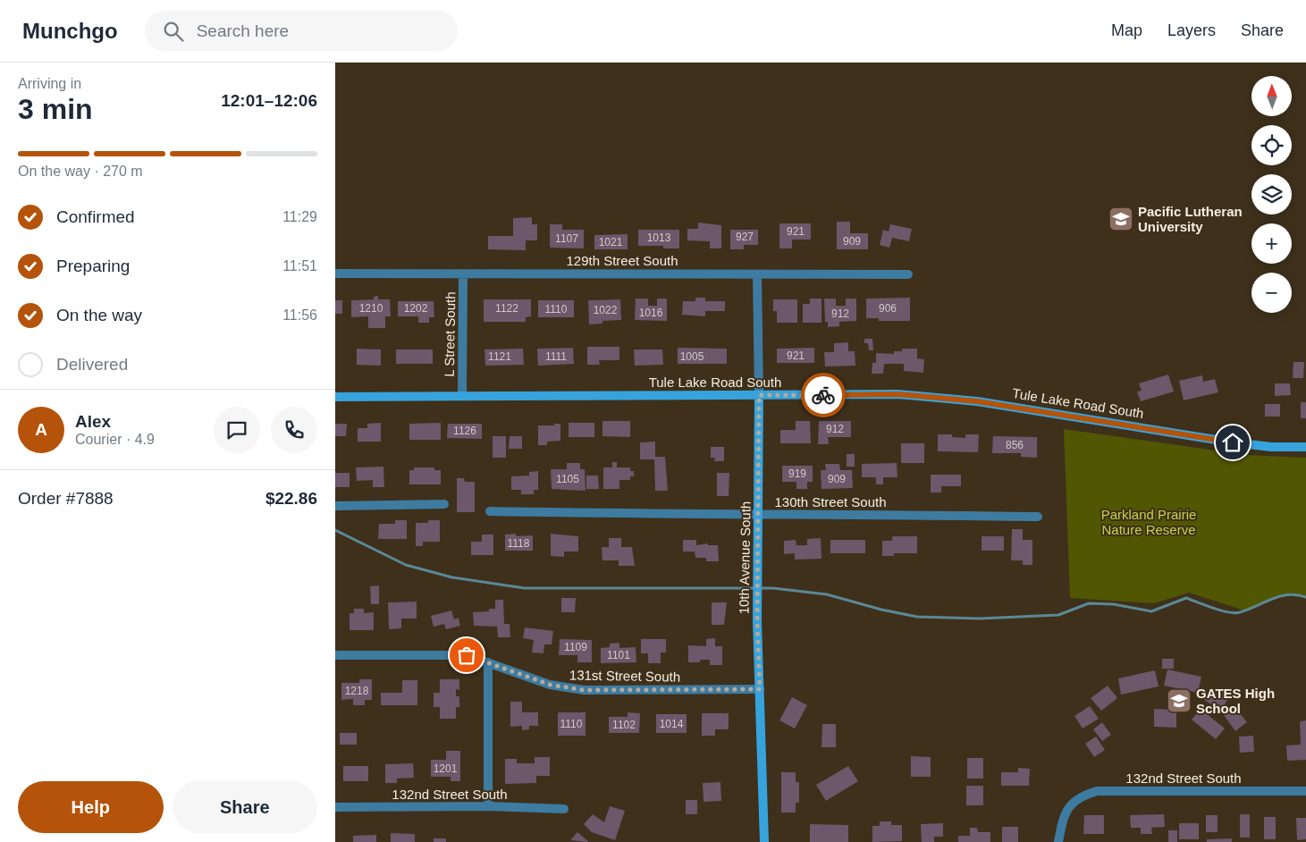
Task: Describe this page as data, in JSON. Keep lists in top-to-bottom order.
{
  "streets": {
    "street": [
      "129th Street South",
      "L Street South",
      "Tule Lake Road South",
      "130th Street South",
      "10th Avenue South",
      "131st Street South",
      "132nd Street South"
    ]
  },
  "crossings": [
    ["129th Street South", "L Street South"],
    ["129th Street South", "10th Avenue South"],
    ["L Street South", "Tule Lake Road South"],
    ["Tule Lake Road South", "10th Avenue South"],
    ["130th Street South", "10th Avenue South"],
    ["10th Avenue South", "131st Street South"]
  ],
  "parks": ["Parkland Prairie Nature Reserve"],
  "places": {
    "school or university": ["Pacific Lutheran University", "GATES High School"]
  },
  "house_numbers": [
    "921",
    "927",
    "1013",
    "1107",
    "909",
    "1021",
    "1210",
    "1202",
    "1122",
    "906",
    "1110",
    "1022",
    "1016",
    "912",
    "921",
    "1121",
    "1111",
    "1005",
    "912",
    "1126",
    "856",
    "919",
    "1105",
    "909",
    "1118",
    "1109",
    "1101",
    "1218",
    "1110",
    "1014",
    "1102",
    "1201"
  ],
  "north": "top",
  "page": {
    "header": "Munchgo",
    "search": "Search here",
    "nav": ["Map", "Layers", "Share"],
    "heading": ["3 min", "Arriving in", "12:01–12:06"],
    "panel": [
      "Alex",
      "Courier · 4.9",
      "Order #7888",
      "$22.86"
    ],
    "map_buttons": ["+", "−"],
    "bar": "On the way · 270 m",
    "list": [
      ["Confirmed", "11:29"],
      ["Preparing", "11:51"],
      ["On the way", "11:56"],
      "Delivered"
    ],
    "round": "A",
    "buttons": ["Help", "Share"]
  }
}
